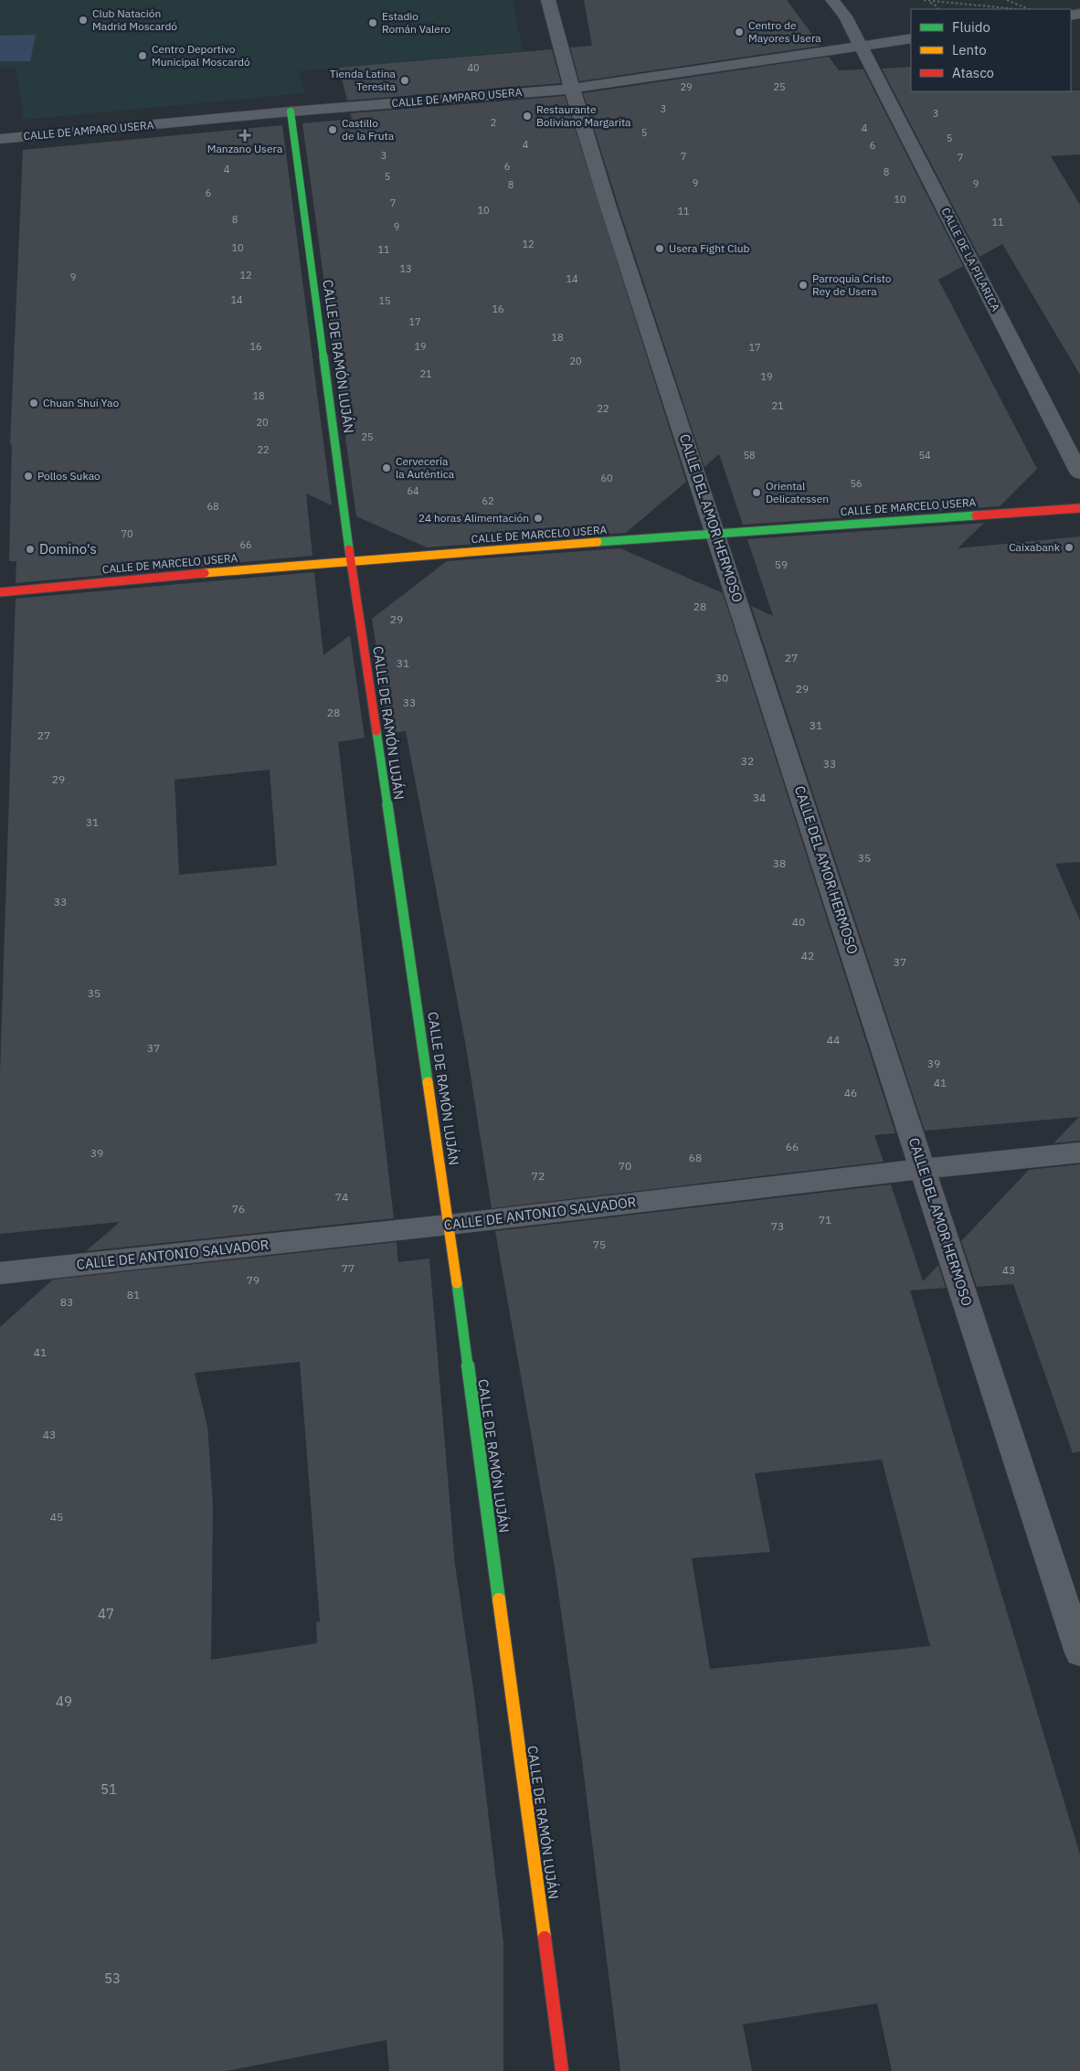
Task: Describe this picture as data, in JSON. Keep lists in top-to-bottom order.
{
  "streets": {
    "street": [
      "CALLE DE AMPARO USERA",
      "CALLE DE LA PILARICA",
      "CALLE DE RAMÓN LUJÁN",
      "CALLE DE MARCELO USERA",
      "CALLE DEL AMOR HERMOSO",
      "CALLE DE ANTONIO SALVADOR"
    ]
  },
  "crossings": [
    ["CALLE DE AMPARO USERA", "CALLE DE LA PILARICA"],
    ["CALLE DE AMPARO USERA", "CALLE DE RAMÓN LUJÁN"],
    ["CALLE DE AMPARO USERA", "CALLE DEL AMOR HERMOSO"],
    ["CALLE DE RAMÓN LUJÁN", "CALLE DE MARCELO USERA"],
    ["CALLE DE RAMÓN LUJÁN", "CALLE DE ANTONIO SALVADOR"],
    ["CALLE DE MARCELO USERA", "CALLE DEL AMOR HERMOSO"],
    ["CALLE DEL AMOR HERMOSO", "CALLE DE ANTONIO SALVADOR"]
  ],
  "places": {
    "other": [
      "Club Natación Madrid Moscardó",
      "Estadio Román Valero",
      "Centro de Mayores Usera",
      "Centro Deportivo Municipal Moscardó",
      "Tienda Latina Teresita",
      "Restaurante Boliviano Margarita",
      "Castillo de la Fruta",
      "Usera Fight Club",
      "Parroquia Cristo Rey de Usera",
      "Chuan Shui Yao",
      "Cervecería la Auténtica",
      "Pollos Sukao",
      "Oriental Delicatessen",
      "24 horas Alimentación",
      "Caixabank",
      "Domino's"
    ],
    "health": ["Manzano Usera"]
  },
  "house_numbers": [
    "40",
    "29",
    "25",
    "3",
    "3",
    "2",
    "4",
    "5",
    "5",
    "4",
    "6",
    "3",
    "7",
    "7",
    "6",
    "4",
    "8",
    "5",
    "9",
    "9",
    "8",
    "6",
    "10",
    "7",
    "10",
    "11",
    "8",
    "11",
    "9",
    "12",
    "10",
    "11",
    "13",
    "12",
    "9",
    "14",
    "14",
    "15",
    "16",
    "17",
    "18",
    "16",
    "19",
    "17",
    "20",
    "21",
    "19",
    "18",
    "21",
    "22",
    "20",
    "25",
    "22",
    "58",
    "54",
    "60",
    "56",
    "64",
    "62",
    "68",
    "70",
    "66",
    "59",
    "28",
    "29",
    "27",
    "31",
    "30",
    "29",
    "33",
    "28",
    "31",
    "27",
    "32",
    "33",
    "29",
    "34",
    "31",
    "35",
    "38",
    "33",
    "40",
    "42",
    "37",
    "35",
    "44",
    "37",
    "39",
    "41",
    "46",
    "66",
    "39",
    "68",
    "70",
    "72",
    "74",
    "76",
    "71",
    "73",
    "75",
    "77",
    "43",
    "79",
    "81",
    "83",
    "41",
    "43",
    "45",
    "47",
    "49",
    "51",
    "53"
  ],
  "legend": ["Fluido", "Lento", "Atasco"]
}
